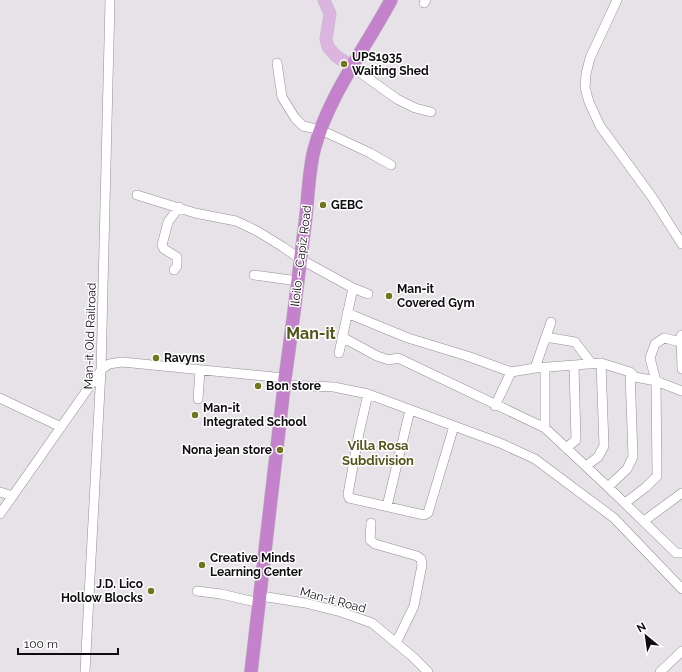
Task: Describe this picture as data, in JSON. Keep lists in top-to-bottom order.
{
  "streets": {
    "highway": ["Iloilo – Capiz Road"],
    "street": ["Man-it Old Railroad", "Man-it Road"]
  },
  "crossings": [
    ["Iloilo – Capiz Road", "Man-it Road"]
  ],
  "districts": ["Man-it", "Villa Rosa Subdivision"],
  "places": [
    "UPS1935 Waiting Shed",
    "GEBC",
    "Man-it Covered Gym",
    "Ravyns",
    "Bon store",
    "Man-it Integrated School",
    "Nona jean store",
    "Creative Minds Learning Center",
    "J.D. Lico Hollow Blocks"
  ],
  "scale_bar": "100 m",
  "north": "top left"
}
